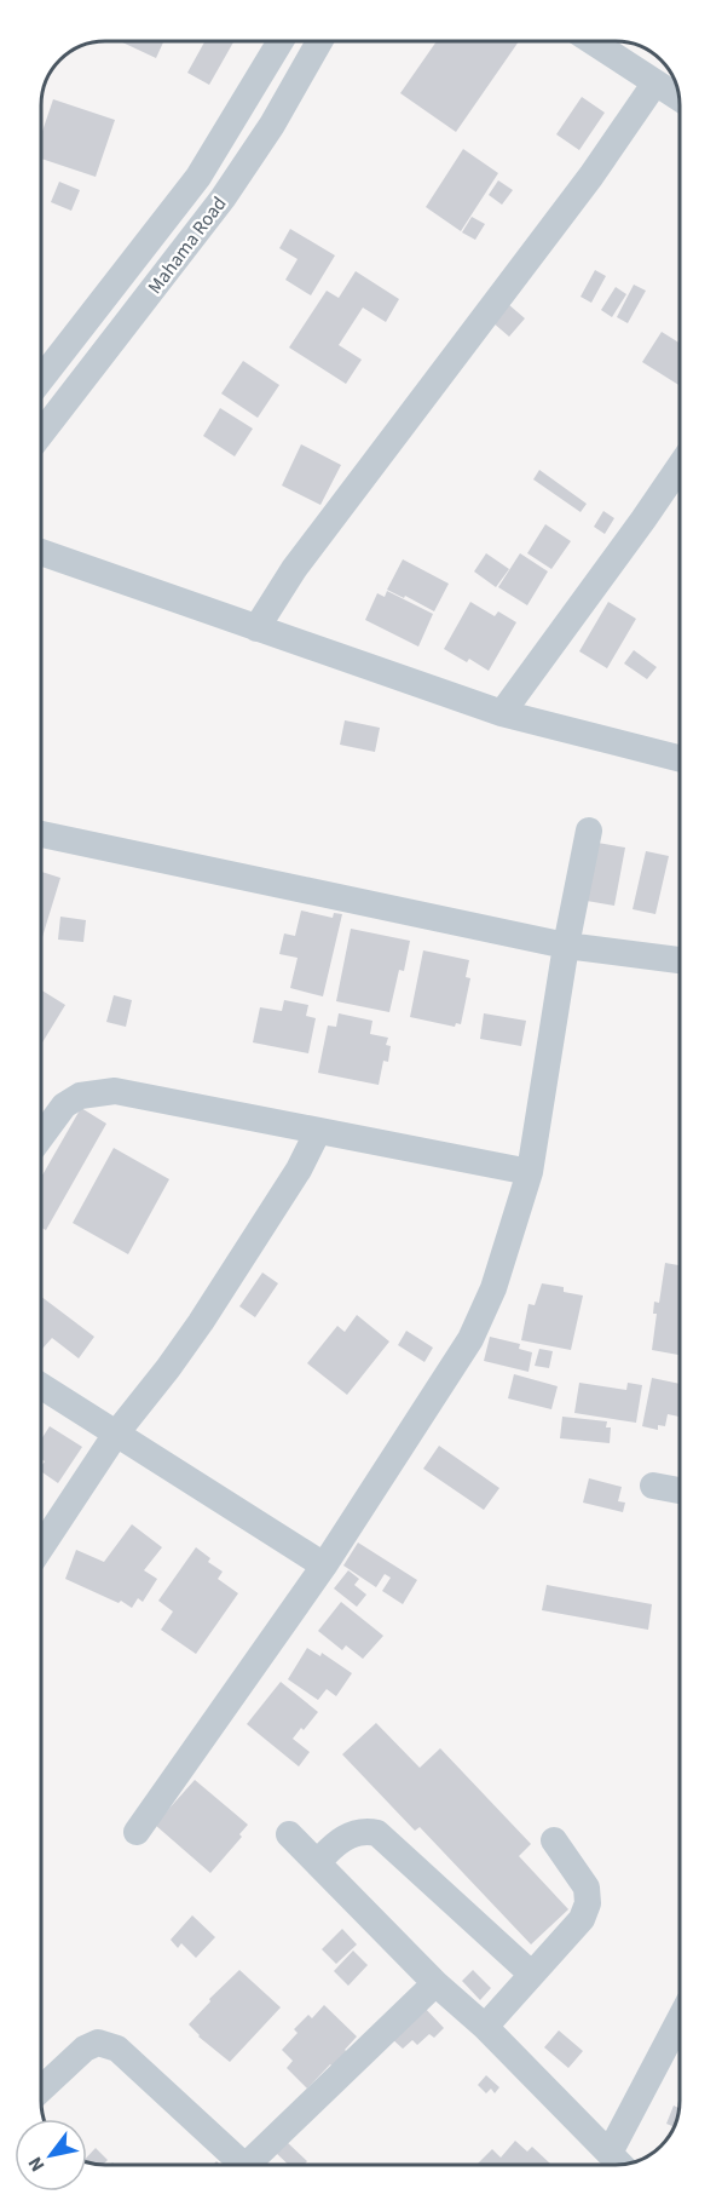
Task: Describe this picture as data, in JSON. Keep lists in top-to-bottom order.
{
  "streets": {
    "street": ["Mahama Road"]
  },
  "north": "bottom left"
}
